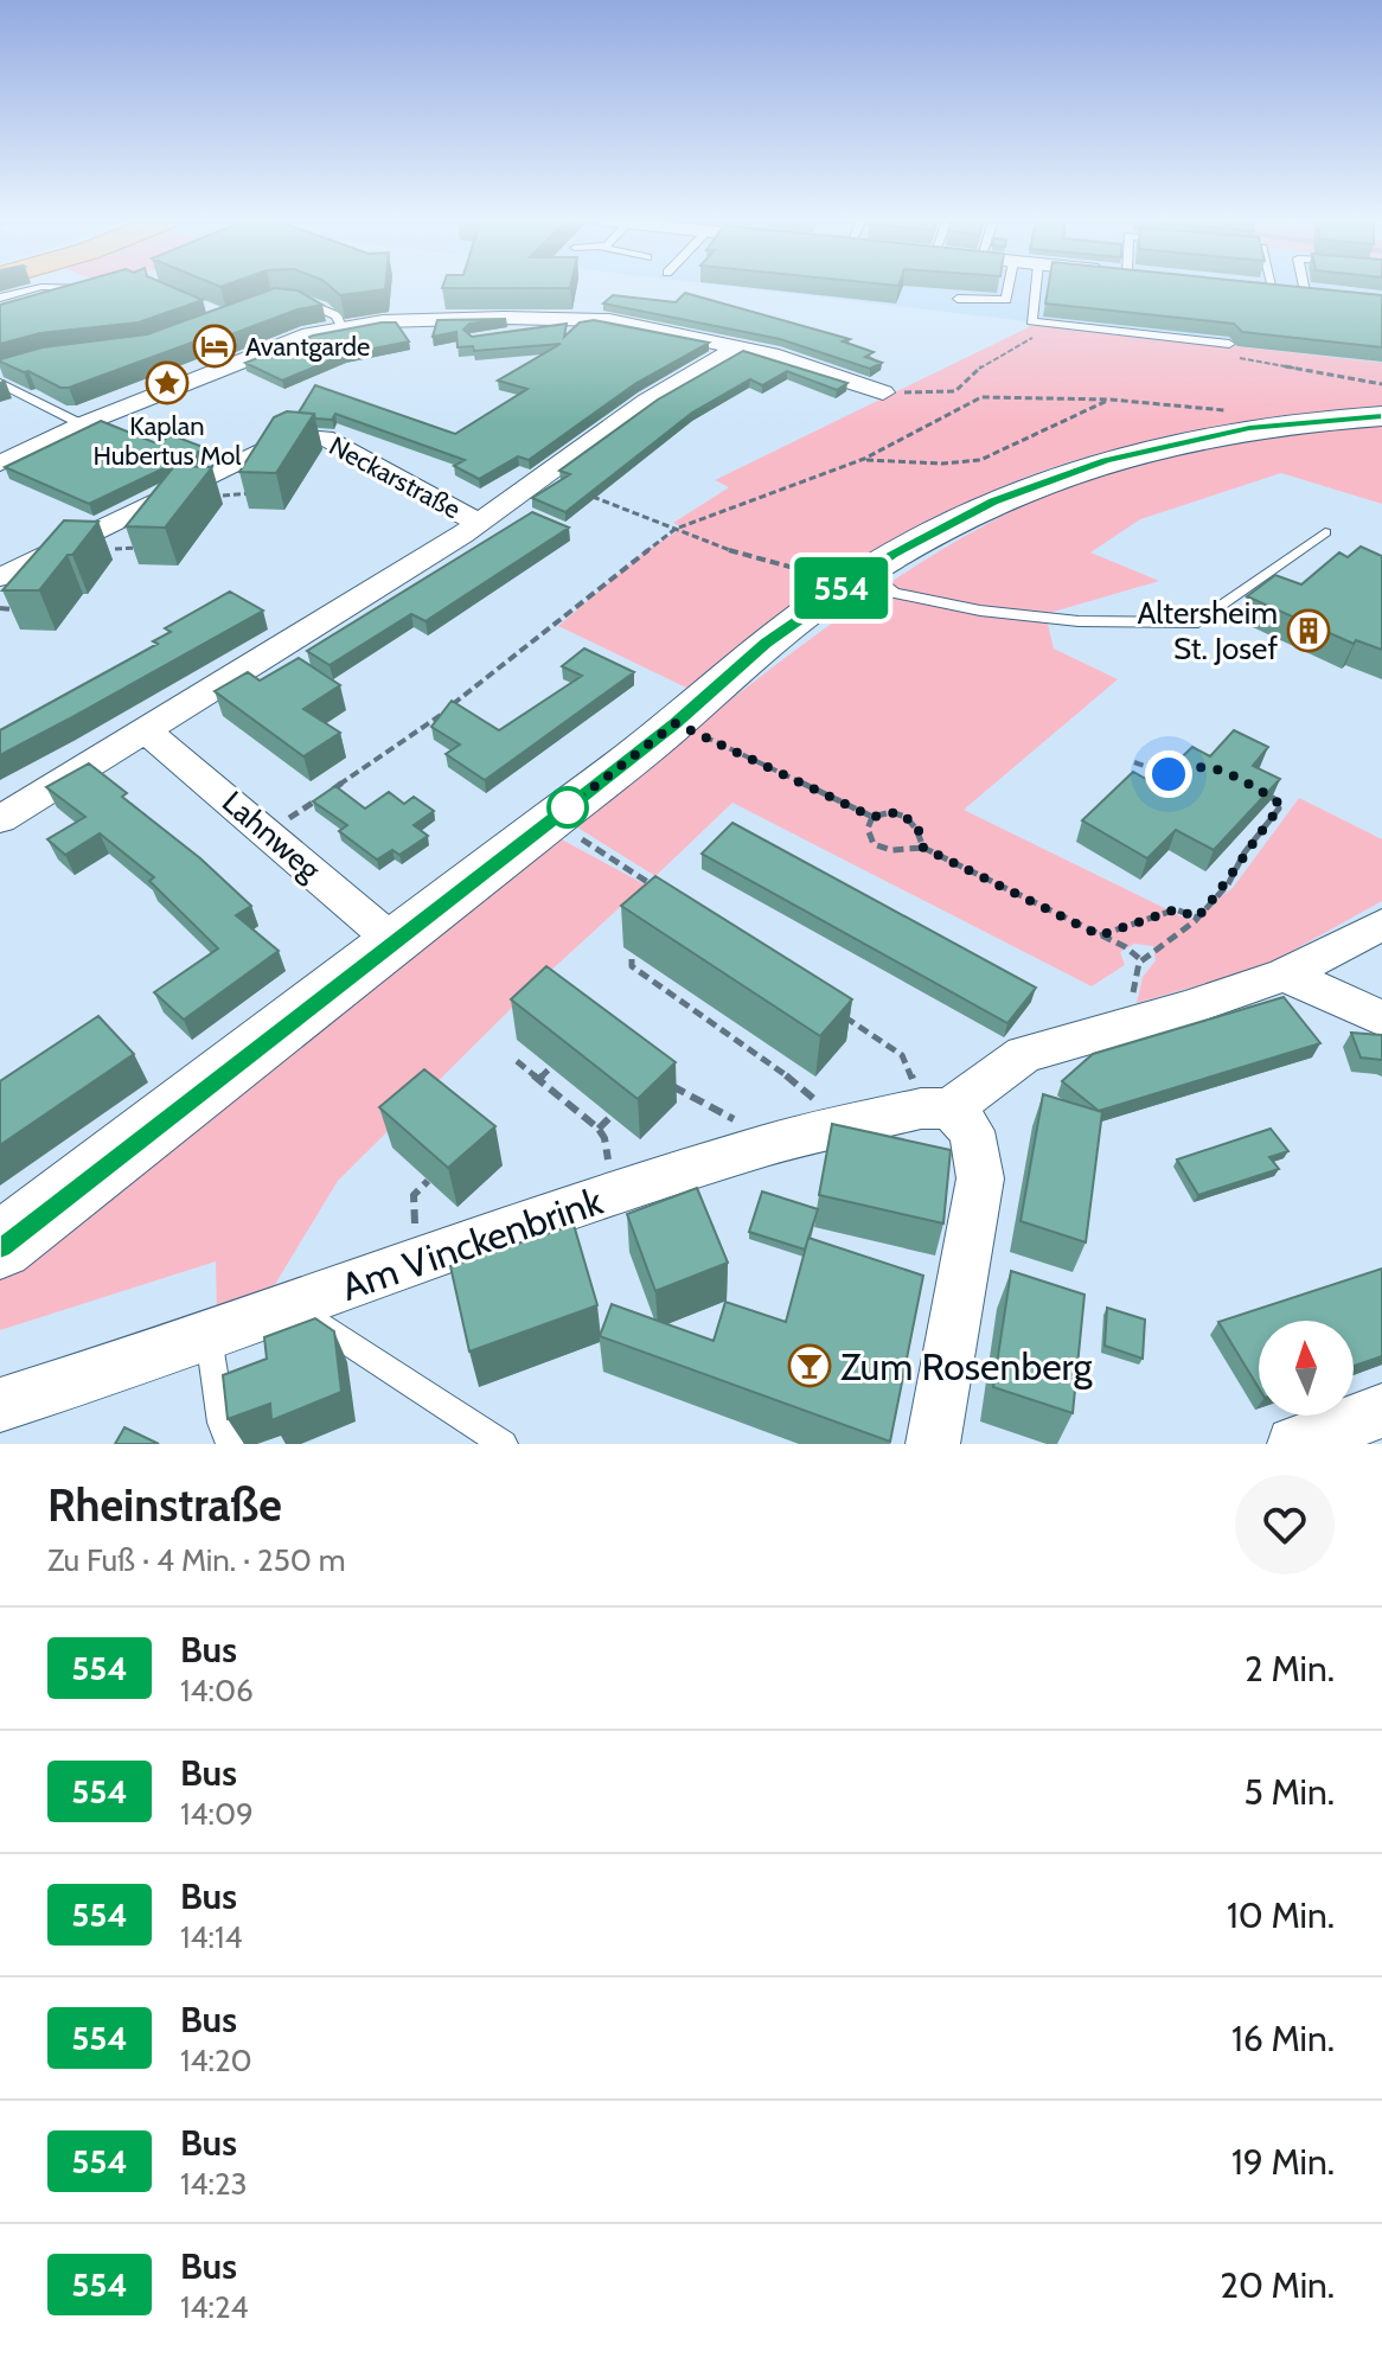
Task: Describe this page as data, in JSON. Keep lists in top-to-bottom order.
{
  "streets": {
    "street": ["Neckarstraße", "Lahnweg", "Am Vinckenbrink"]
  },
  "places": {
    "hotel": ["Avantgarde"],
    "place": ["Kaplan Hubertus Mol"],
    "building": ["Altersheim St. Josef"],
    "bar": ["Zum Rosenberg"]
  },
  "lines": ["bus line 554"],
  "north": "top",
  "page": {
    "on_map": "554",
    "heading": ["Rheinstraße", "Zu Fuß · 4 Min. · 250 m"],
    "list": [
      {
        "mark": "554",
        "name": "Bus",
        "note": "14:06",
        "value": "2 Min."
      },
      {
        "mark": "554",
        "name": "Bus",
        "note": "14:09",
        "value": "5 Min."
      },
      {
        "mark": "554",
        "name": "Bus",
        "note": "14:14",
        "value": "10 Min."
      },
      {
        "mark": "554",
        "name": "Bus",
        "note": "14:20",
        "value": "16 Min."
      },
      {
        "mark": "554",
        "name": "Bus",
        "note": "14:23",
        "value": "19 Min."
      },
      {
        "mark": "554",
        "name": "Bus",
        "note": "14:24",
        "value": "20 Min."
      }
    ]
  }
}
